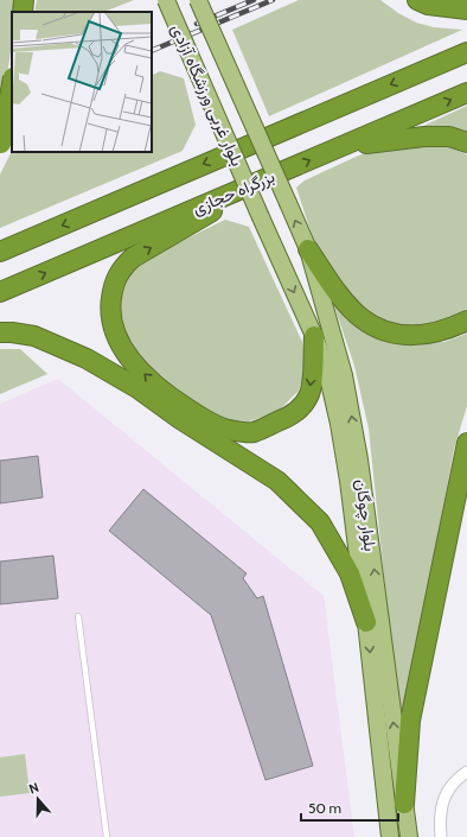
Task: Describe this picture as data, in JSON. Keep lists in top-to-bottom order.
{
  "streets": {
    "highway": ["بزرگراه حجازی"],
    "main road": ["بلوار غربی ورزشگاه آزادی", "بلوار چوگان"]
  },
  "crossings": [
    ["بلوار غربی ورزشگاه آزادی", "بلوار چوگان"]
  ],
  "scale_bar": "50 m",
  "north": "top"
}
